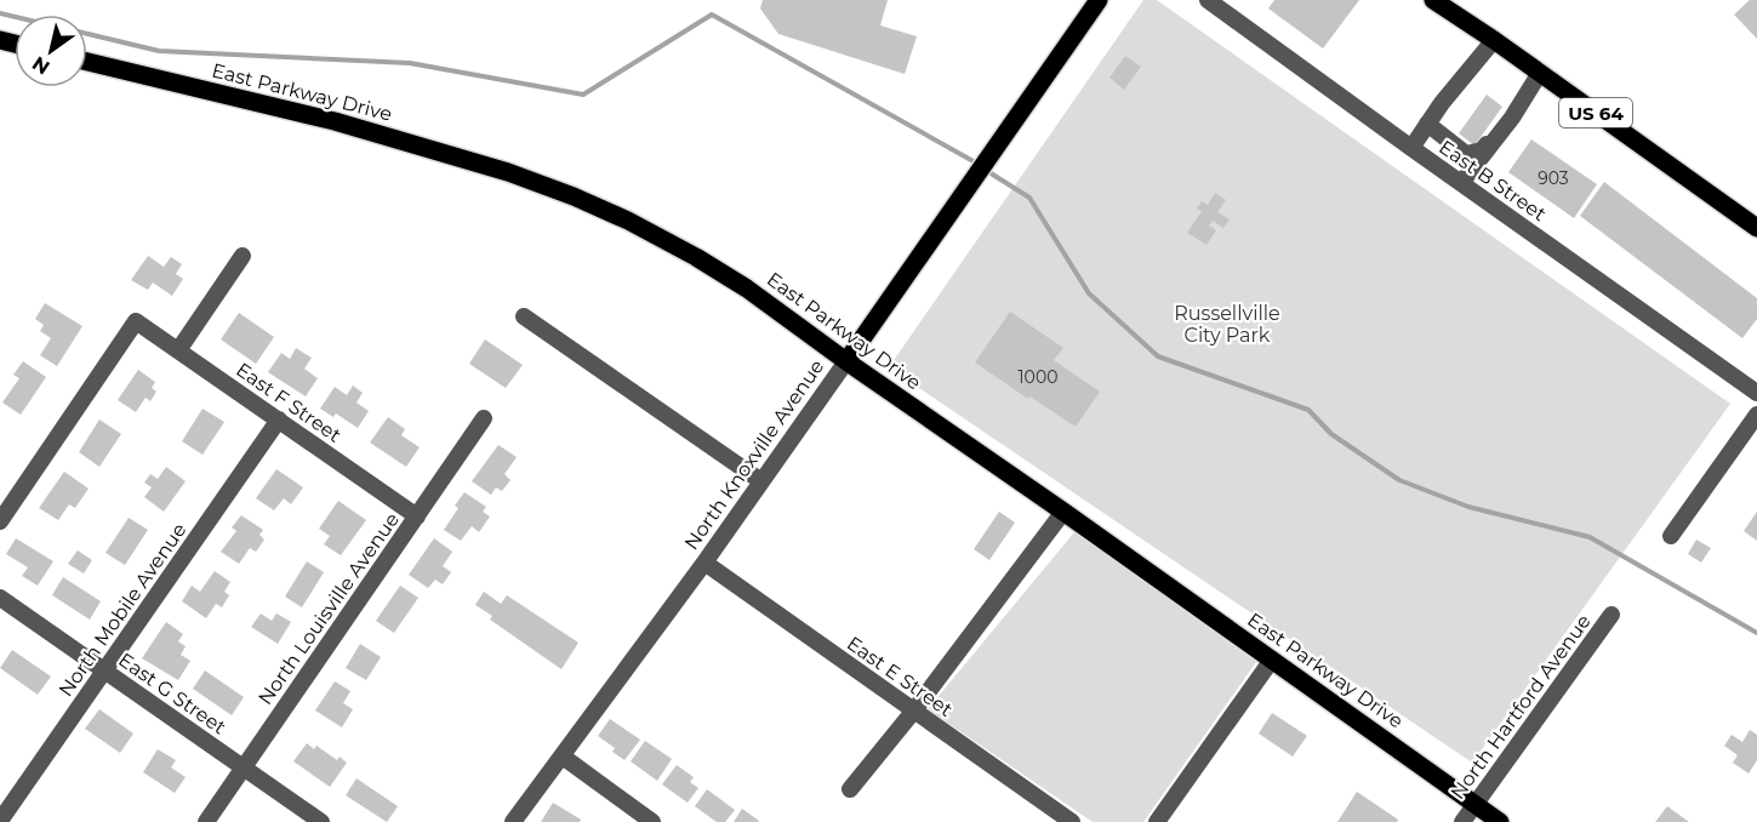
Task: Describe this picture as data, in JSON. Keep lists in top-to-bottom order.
{
  "streets": {
    "main road": ["East Parkway Drive", "US 64", "North Knoxville Avenue"],
    "street": [
      "East B Street",
      "East F Street",
      "North Louisville Avenue",
      "North Mobile Avenue",
      "East E Street",
      "East G Street",
      "North Hartford Avenue"
    ]
  },
  "crossings": [
    ["East Parkway Drive", "North Knoxville Avenue"],
    ["East Parkway Drive", "North Hartford Avenue"],
    ["East F Street", "North Louisville Avenue"],
    ["East F Street", "North Mobile Avenue"],
    ["North Knoxville Avenue", "East E Street"],
    ["North Louisville Avenue", "East G Street"],
    ["North Mobile Avenue", "East G Street"]
  ],
  "parks": ["Russellville City Park"],
  "house_numbers": ["903", "1000"],
  "north": "bottom left"
}
